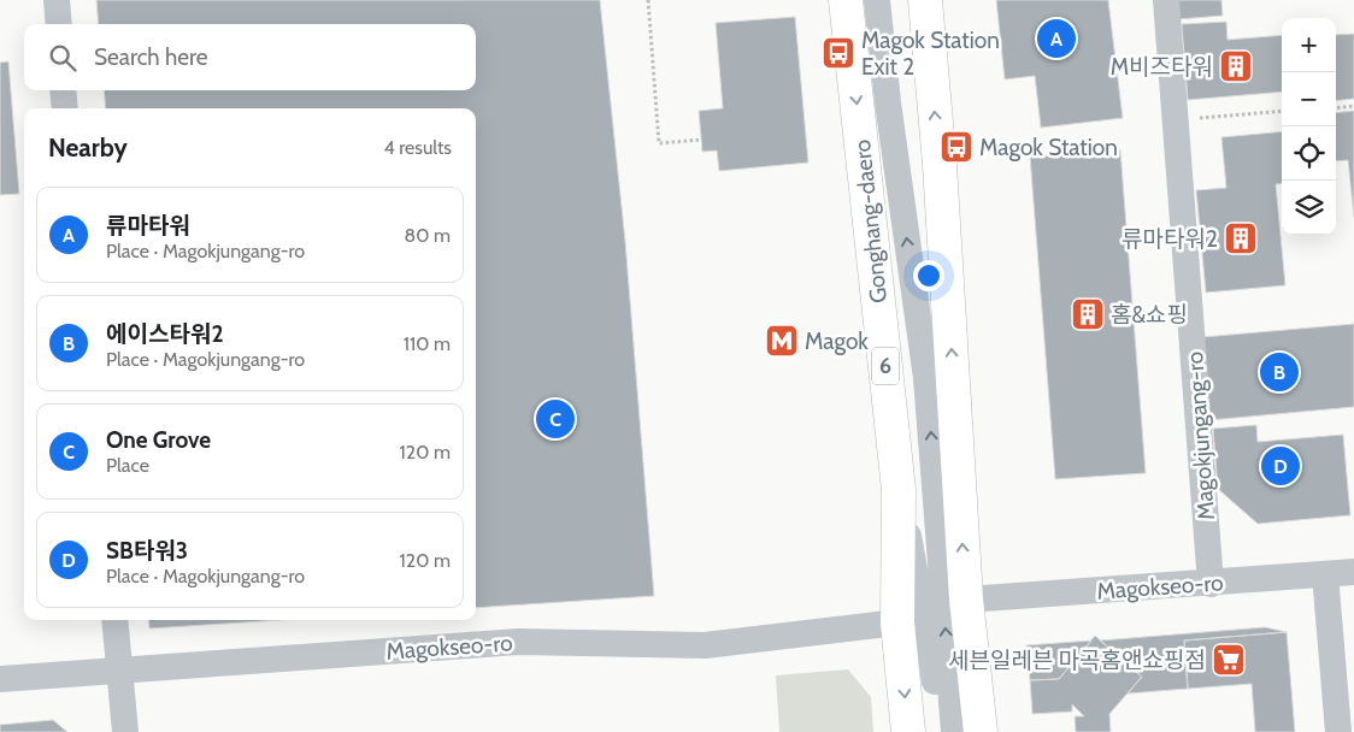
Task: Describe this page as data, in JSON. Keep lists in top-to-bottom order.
{
  "streets": {
    "main road": ["Gonghang-daero", "6"],
    "street": ["Magokjungang-ro", "Magokseo-ro"]
  },
  "crossings": [
    ["Gonghang-daero", "Magokseo-ro"],
    ["Magokjungang-ro", "Magokseo-ro"]
  ],
  "places": {
    "bus stop": ["Magok Station Exit 2", "Magok Station"],
    "building": ["M비즈타워", "류마타워2", "홈&쇼핑"],
    "metro station": ["Magok"],
    "supermarket": ["세븐일레븐 마곡홈앤쇼핑점"]
  },
  "page": {
    "pins": [
      "A",
      "B",
      "C",
      "D"
    ],
    "map_buttons": ["+", "−"],
    "search": "Search here",
    "heading": ["Nearby", "4 results"],
    "list": [
      {
        "mark": "A",
        "name": "류마타워",
        "note": "Place · Magokjungang-ro",
        "value": "80 m"
      },
      {
        "mark": "B",
        "name": "에이스타워2",
        "note": "Place · Magokjungang-ro",
        "value": "110 m"
      },
      {
        "mark": "C",
        "name": "One Grove",
        "note": "Place",
        "value": "120 m"
      },
      {
        "mark": "D",
        "name": "SB타워3",
        "note": "Place · Magokjungang-ro",
        "value": "120 m"
      }
    ]
  }
}
